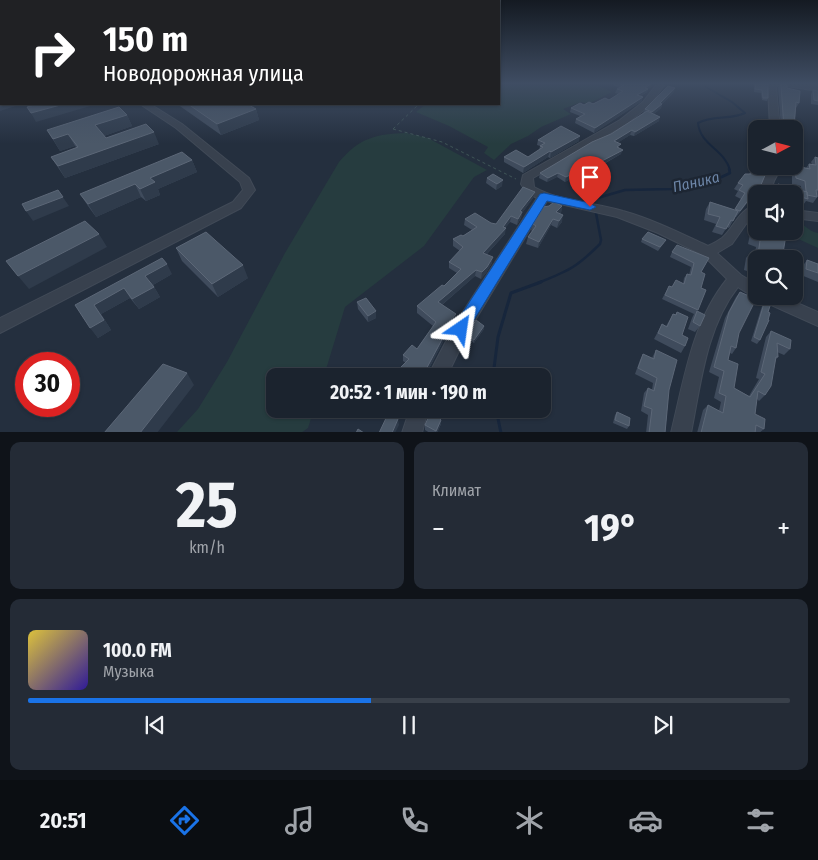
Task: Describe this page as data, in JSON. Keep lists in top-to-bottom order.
{
  "water": ["Паника"],
  "north": "right",
  "page": {
    "turn": ["150 m", "Новодорожная улица"],
    "limit": "30",
    "trip": "20:52 · 1 мин · 190 m",
    "tile": [
      ["25", "km/h"],
      "Климат"
    ],
    "heat": ["−", "19°", "+"],
    "song": ["100.0 FM", "Музыка"],
    "tabs": "20:51"
  }
}
